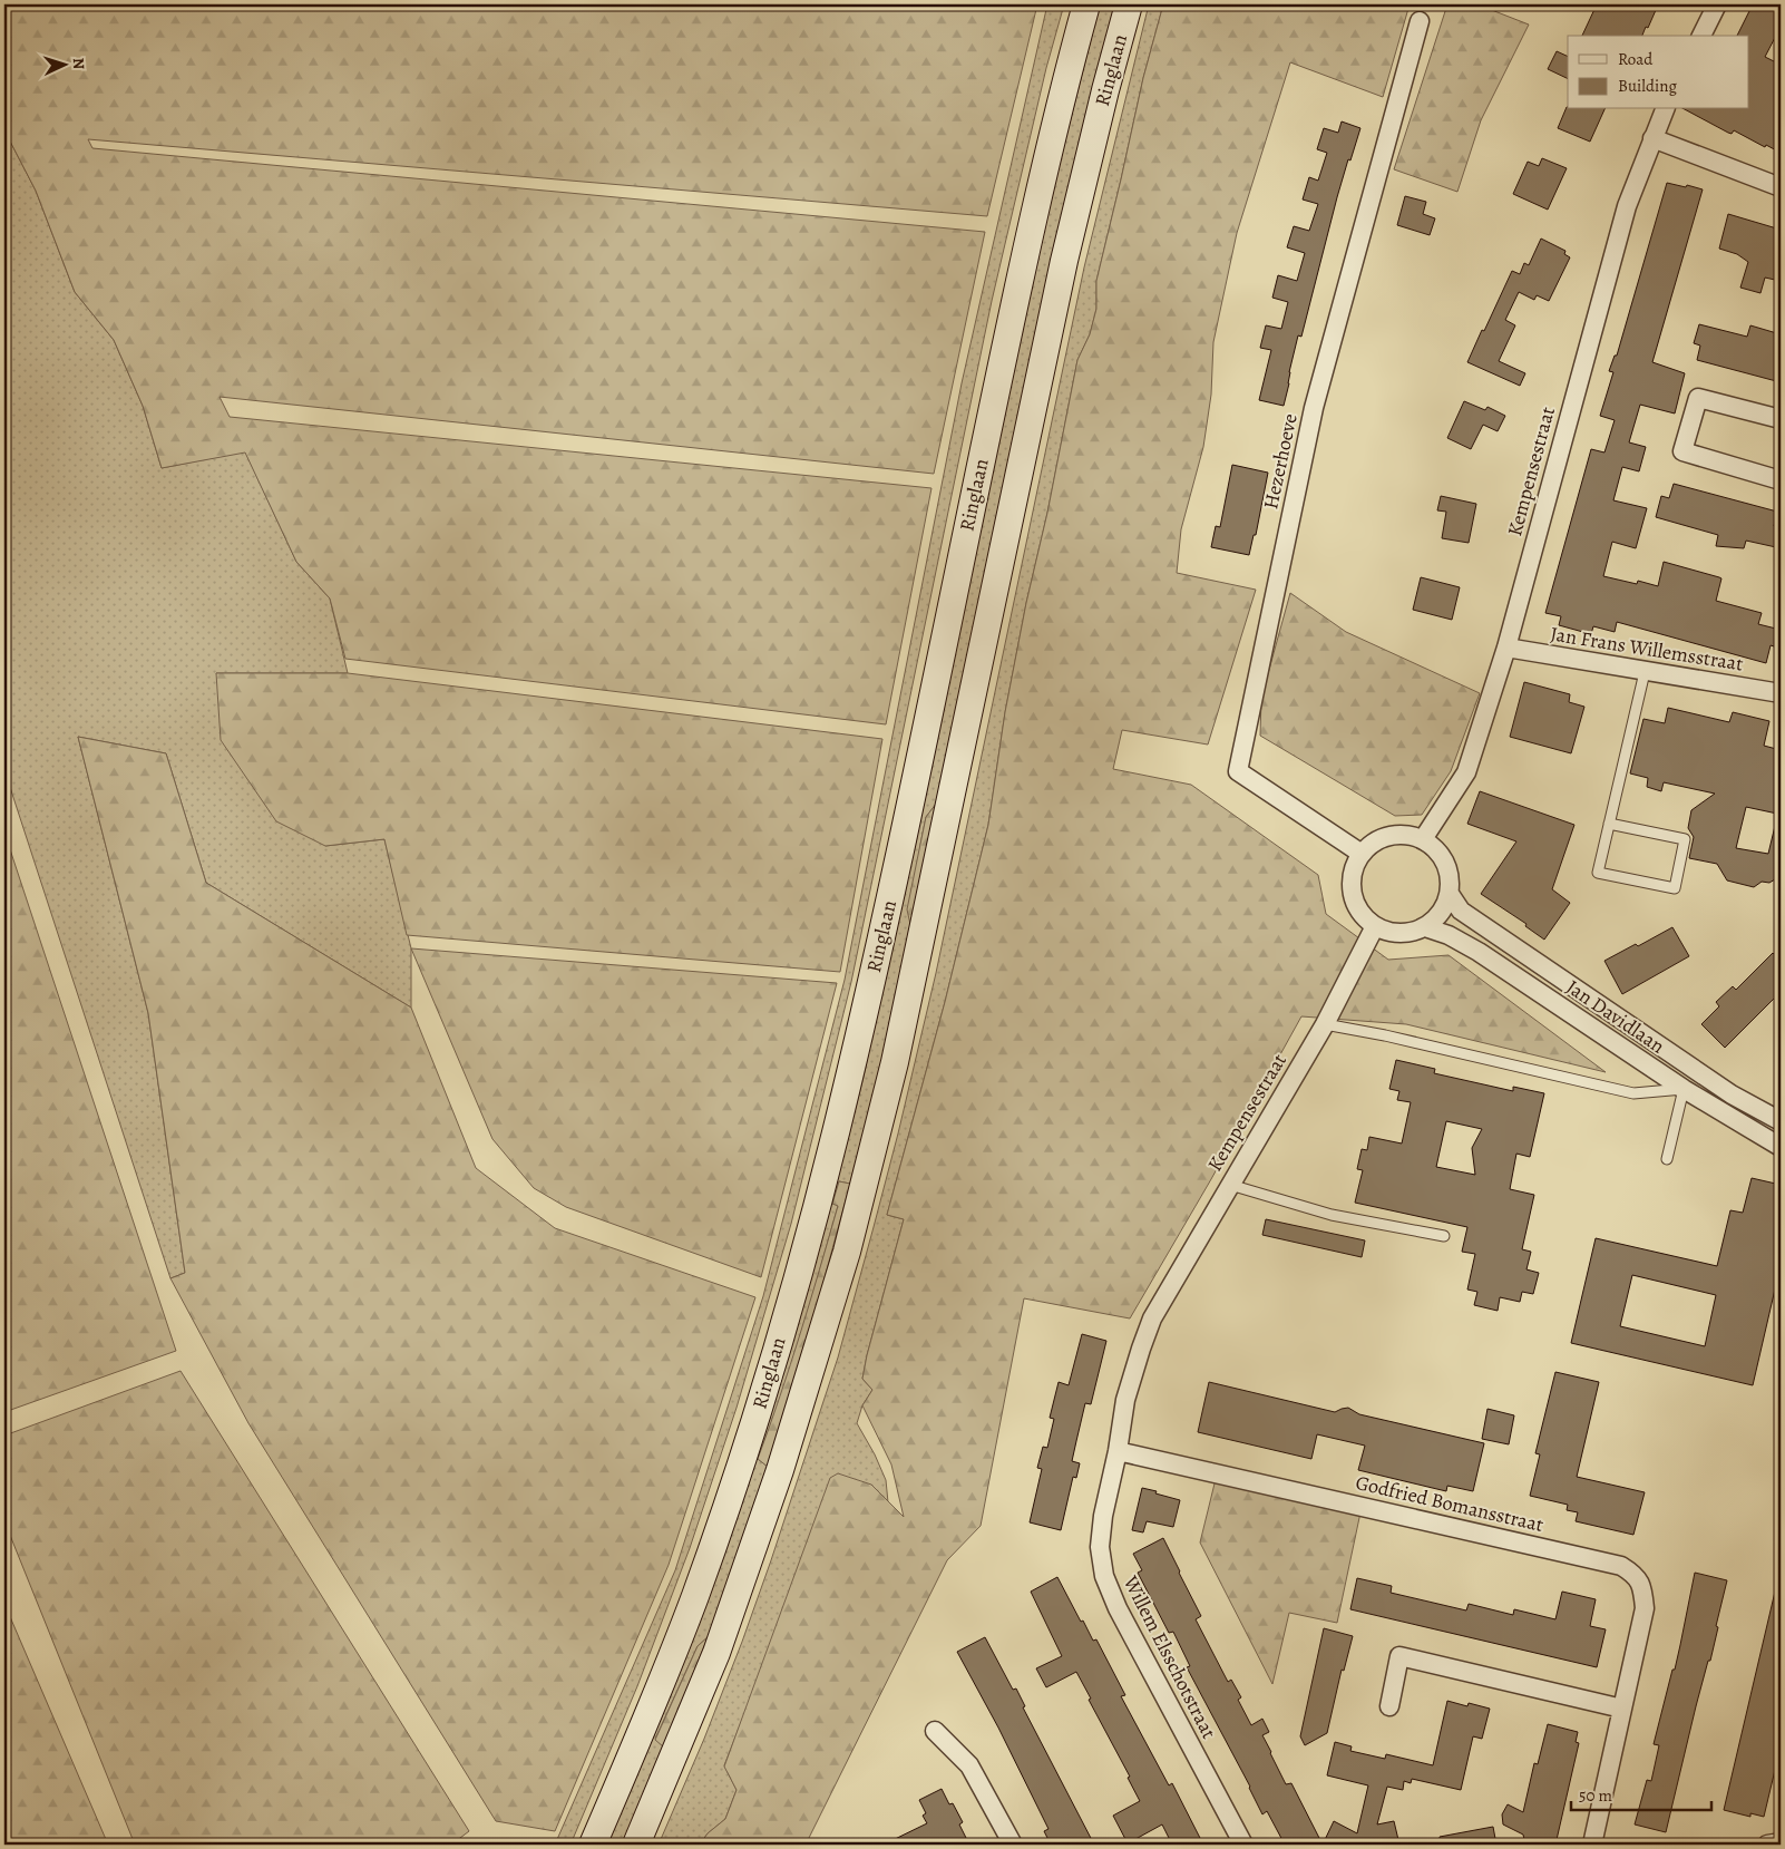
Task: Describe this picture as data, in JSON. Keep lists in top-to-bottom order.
{
  "streets": {
    "main road": ["Ringlaan"],
    "street": [
      "Hezerhoeve",
      "Kempensestraat",
      "Jan Frans Willemsstraat",
      "Jan Davidlaan",
      "Godfried Bomansstraat",
      "Willem Elsschotstraat"
    ]
  },
  "crossings": [
    ["Hezerhoeve", "Kempensestraat"],
    ["Hezerhoeve", "Jan Davidlaan"],
    ["Kempensestraat", "Jan Frans Willemsstraat"],
    ["Kempensestraat", "Jan Davidlaan"],
    ["Kempensestraat", "Willem Elsschotstraat"],
    ["Godfried Bomansstraat", "Willem Elsschotstraat"]
  ],
  "legend": ["Road", "Building"],
  "scale_bar": "50 m",
  "north": "right"
}
